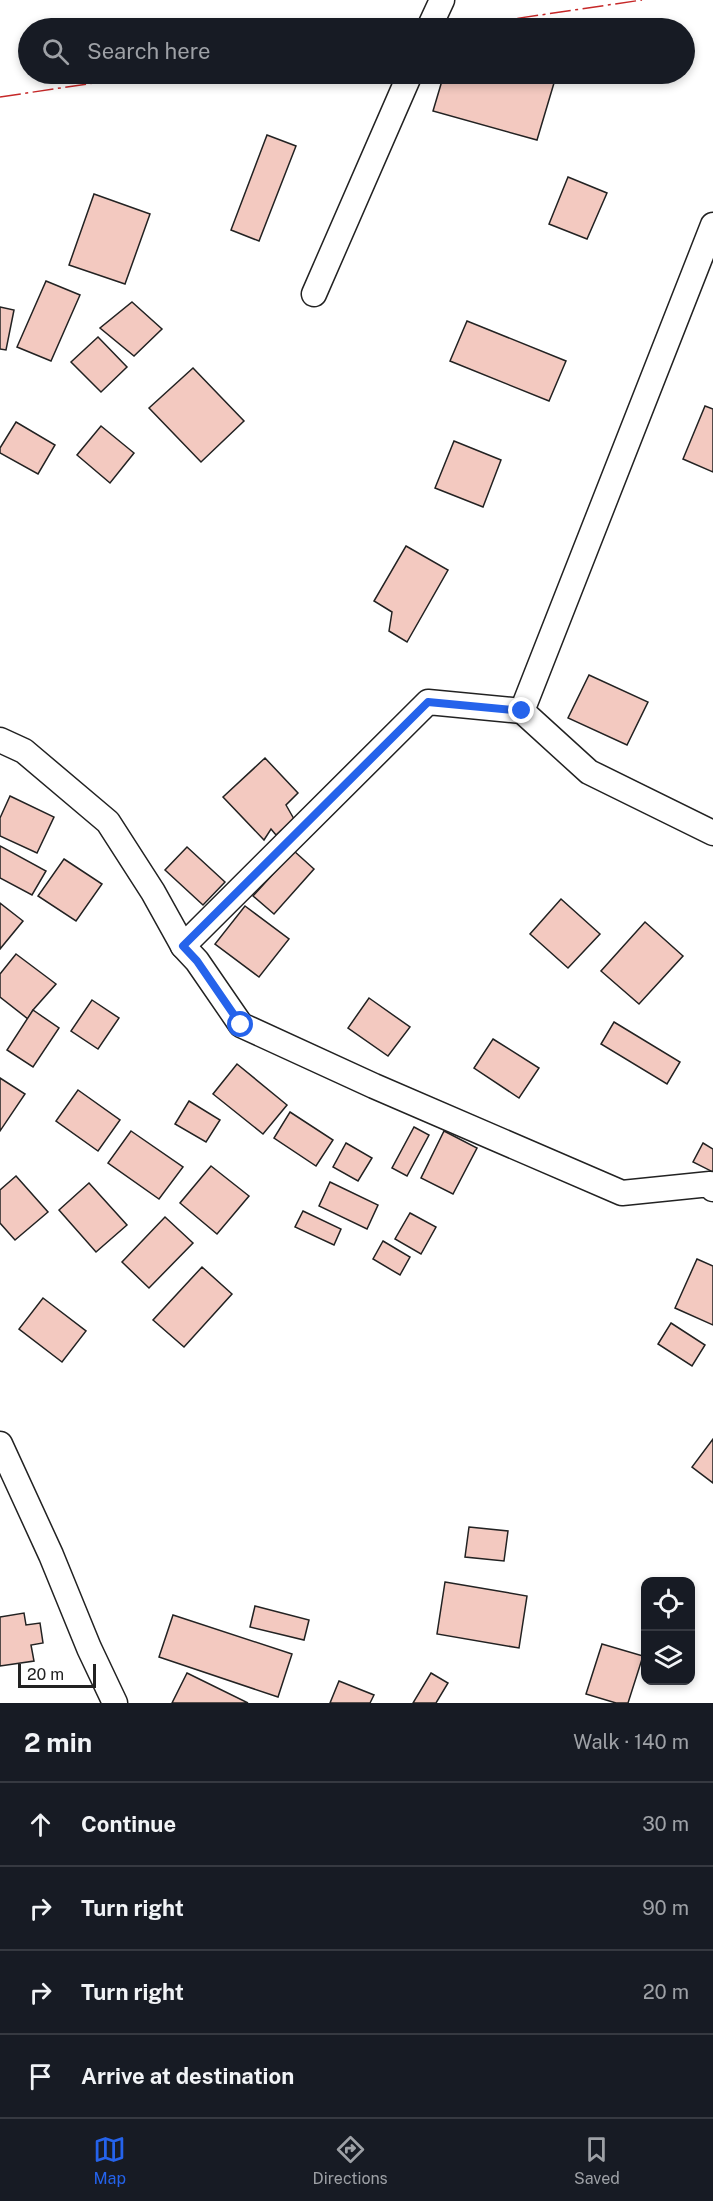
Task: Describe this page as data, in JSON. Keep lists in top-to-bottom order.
{
  "scale_bar": "20 m",
  "page": {
    "search": "Search here",
    "scale": "20 m",
    "heading": ["2 min", "Walk · 140 m"],
    "list": [
      ["Continue", "30 m"],
      ["Turn right", "90 m"],
      ["Turn right", "20 m"],
      "Arrive at destination"
    ],
    "nav": ["Map", "Directions", "Saved"]
  }
}
